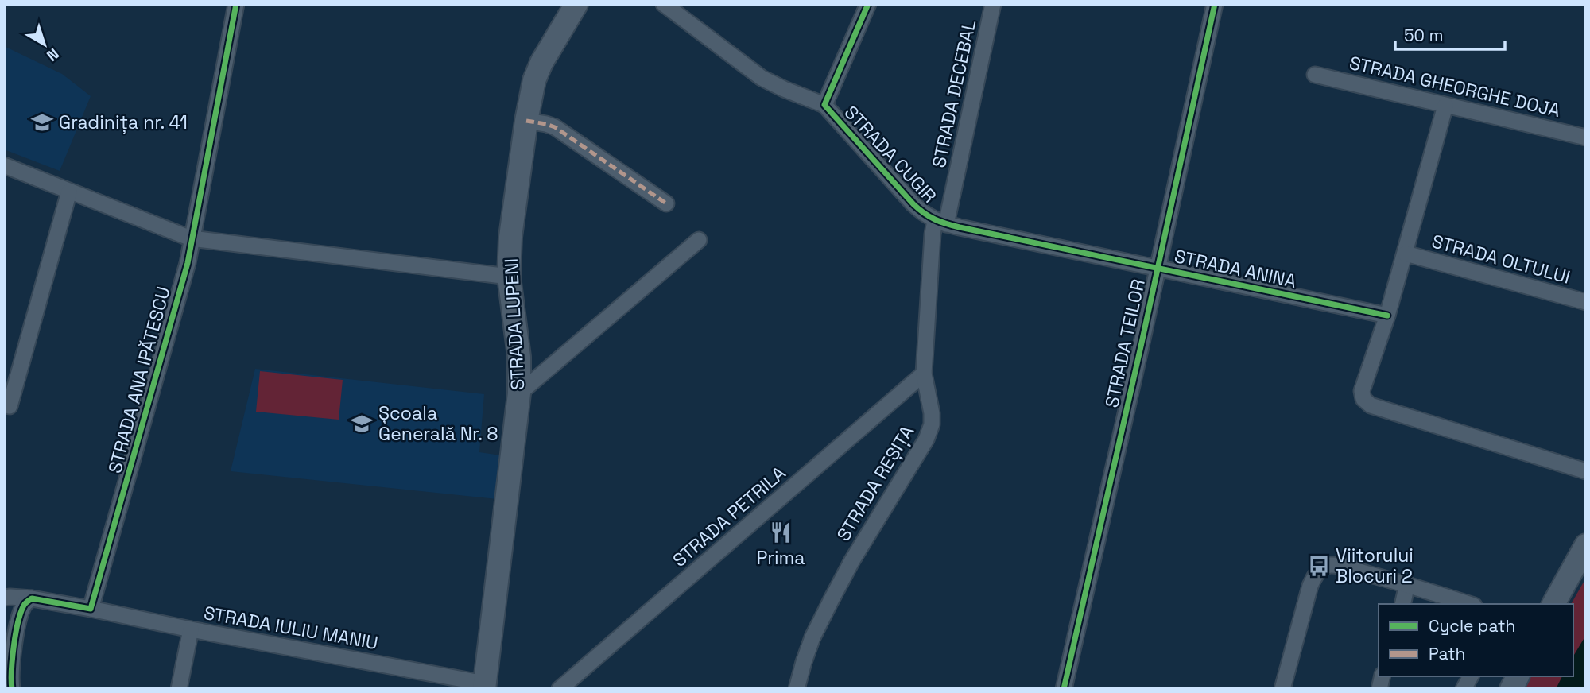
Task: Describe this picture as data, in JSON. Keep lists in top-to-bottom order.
{
  "streets": {
    "street": [
      "STRADA GHEORGHE DOJA",
      "STRADA DECEBAL",
      "STRADA CUGIR",
      "STRADA OLTULUI",
      "STRADA ANINA",
      "STRADA LUPENI",
      "STRADA TEILOR",
      "STRADA ANA IPĂTESCU",
      "STRADA REȘIȚA",
      "STRADA PETRILA",
      "STRADA IULIU MANIU"
    ]
  },
  "crossings": [
    ["STRADA DECEBAL", "STRADA CUGIR"],
    ["STRADA DECEBAL", "STRADA ANINA"],
    ["STRADA DECEBAL", "STRADA REȘIȚA"],
    ["STRADA CUGIR", "STRADA ANINA"],
    ["STRADA CUGIR", "STRADA REȘIȚA"],
    ["STRADA ANINA", "STRADA TEILOR"],
    ["STRADA ANINA", "STRADA REȘIȚA"],
    ["STRADA LUPENI", "STRADA IULIU MANIU"],
    ["STRADA ANA IPĂTESCU", "STRADA IULIU MANIU"],
    ["STRADA REȘIȚA", "STRADA PETRILA"]
  ],
  "places": {
    "school or university": ["Gradinița nr. 41", "Școala Generală Nr. 8"],
    "restaurant": ["Prima"],
    "bus stop": ["Viitorului Blocuri 2"]
  },
  "legend": ["Cycle path", "Path"],
  "scale_bar": "50 m",
  "north": "bottom right"
}
